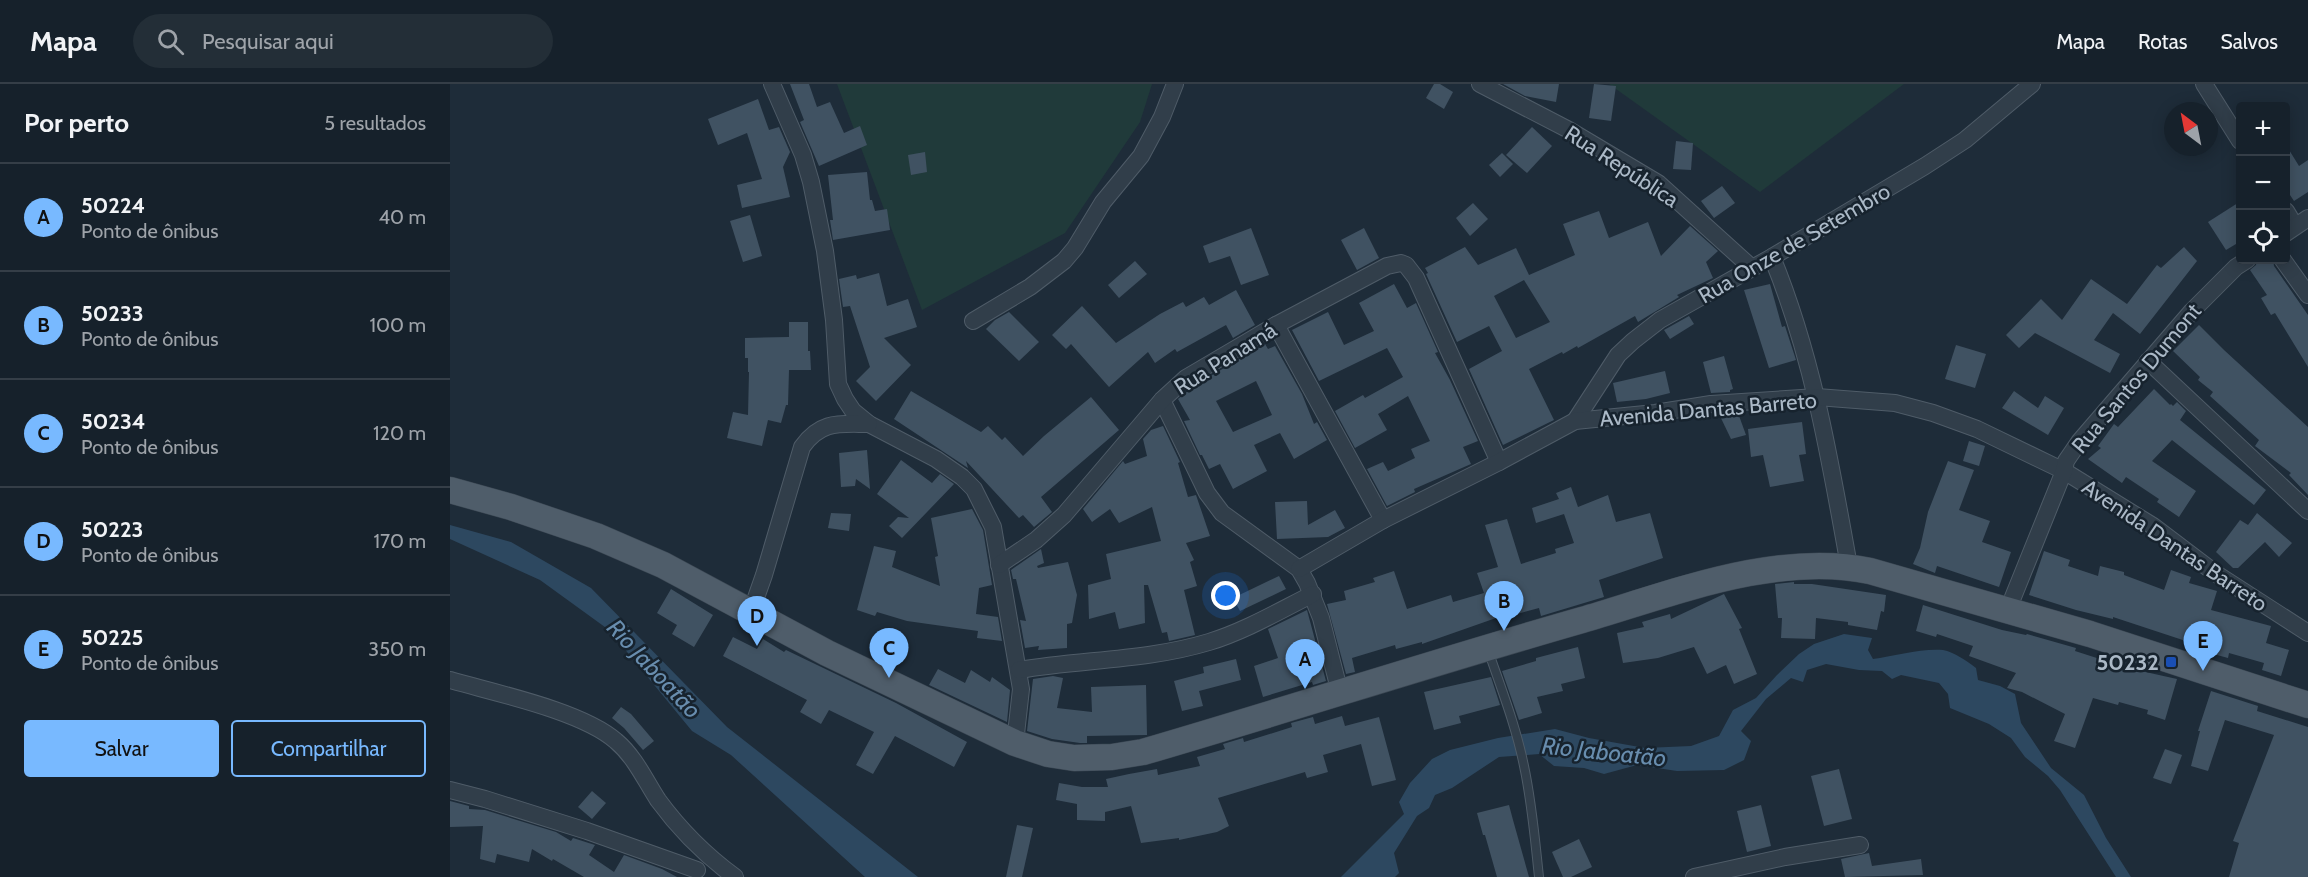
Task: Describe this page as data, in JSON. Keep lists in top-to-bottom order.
{
  "streets": {
    "street": [
      "Rua República",
      "Rua Onze de Setembro",
      "Rua Panamá",
      "Rua Santos Dumont",
      "Avenida Dantas Barreto"
    ]
  },
  "crossings": [
    ["Rua República", "Rua Onze de Setembro"],
    ["Rua Onze de Setembro", "Avenida Dantas Barreto"],
    ["Rua Panamá", "Avenida Dantas Barreto"],
    ["Rua Santos Dumont", "Avenida Dantas Barreto"]
  ],
  "water": ["Rio Jaboatão"],
  "places": {
    "transit": ["50232"]
  },
  "north": "top left",
  "page": {
    "header": "Mapa",
    "search": "Pesquisar aqui",
    "nav": ["Mapa", "Rotas", "Salvos"],
    "heading": ["Por perto", "5 resultados"],
    "map_buttons": ["+", "−"],
    "list": [
      {
        "mark": "A",
        "name": "50224",
        "note": "Ponto de ônibus",
        "value": "40 m"
      },
      {
        "mark": "B",
        "name": "50233",
        "note": "Ponto de ônibus",
        "value": "100 m"
      },
      {
        "mark": "C",
        "name": "50234",
        "note": "Ponto de ônibus",
        "value": "120 m"
      },
      {
        "mark": "D",
        "name": "50223",
        "note": "Ponto de ônibus",
        "value": "170 m"
      },
      {
        "mark": "E",
        "name": "50225",
        "note": "Ponto de ônibus",
        "value": "350 m"
      }
    ],
    "pins": [
      "B",
      "D",
      "E",
      "C",
      "A"
    ],
    "buttons": ["Salvar", "Compartilhar"]
  }
}
